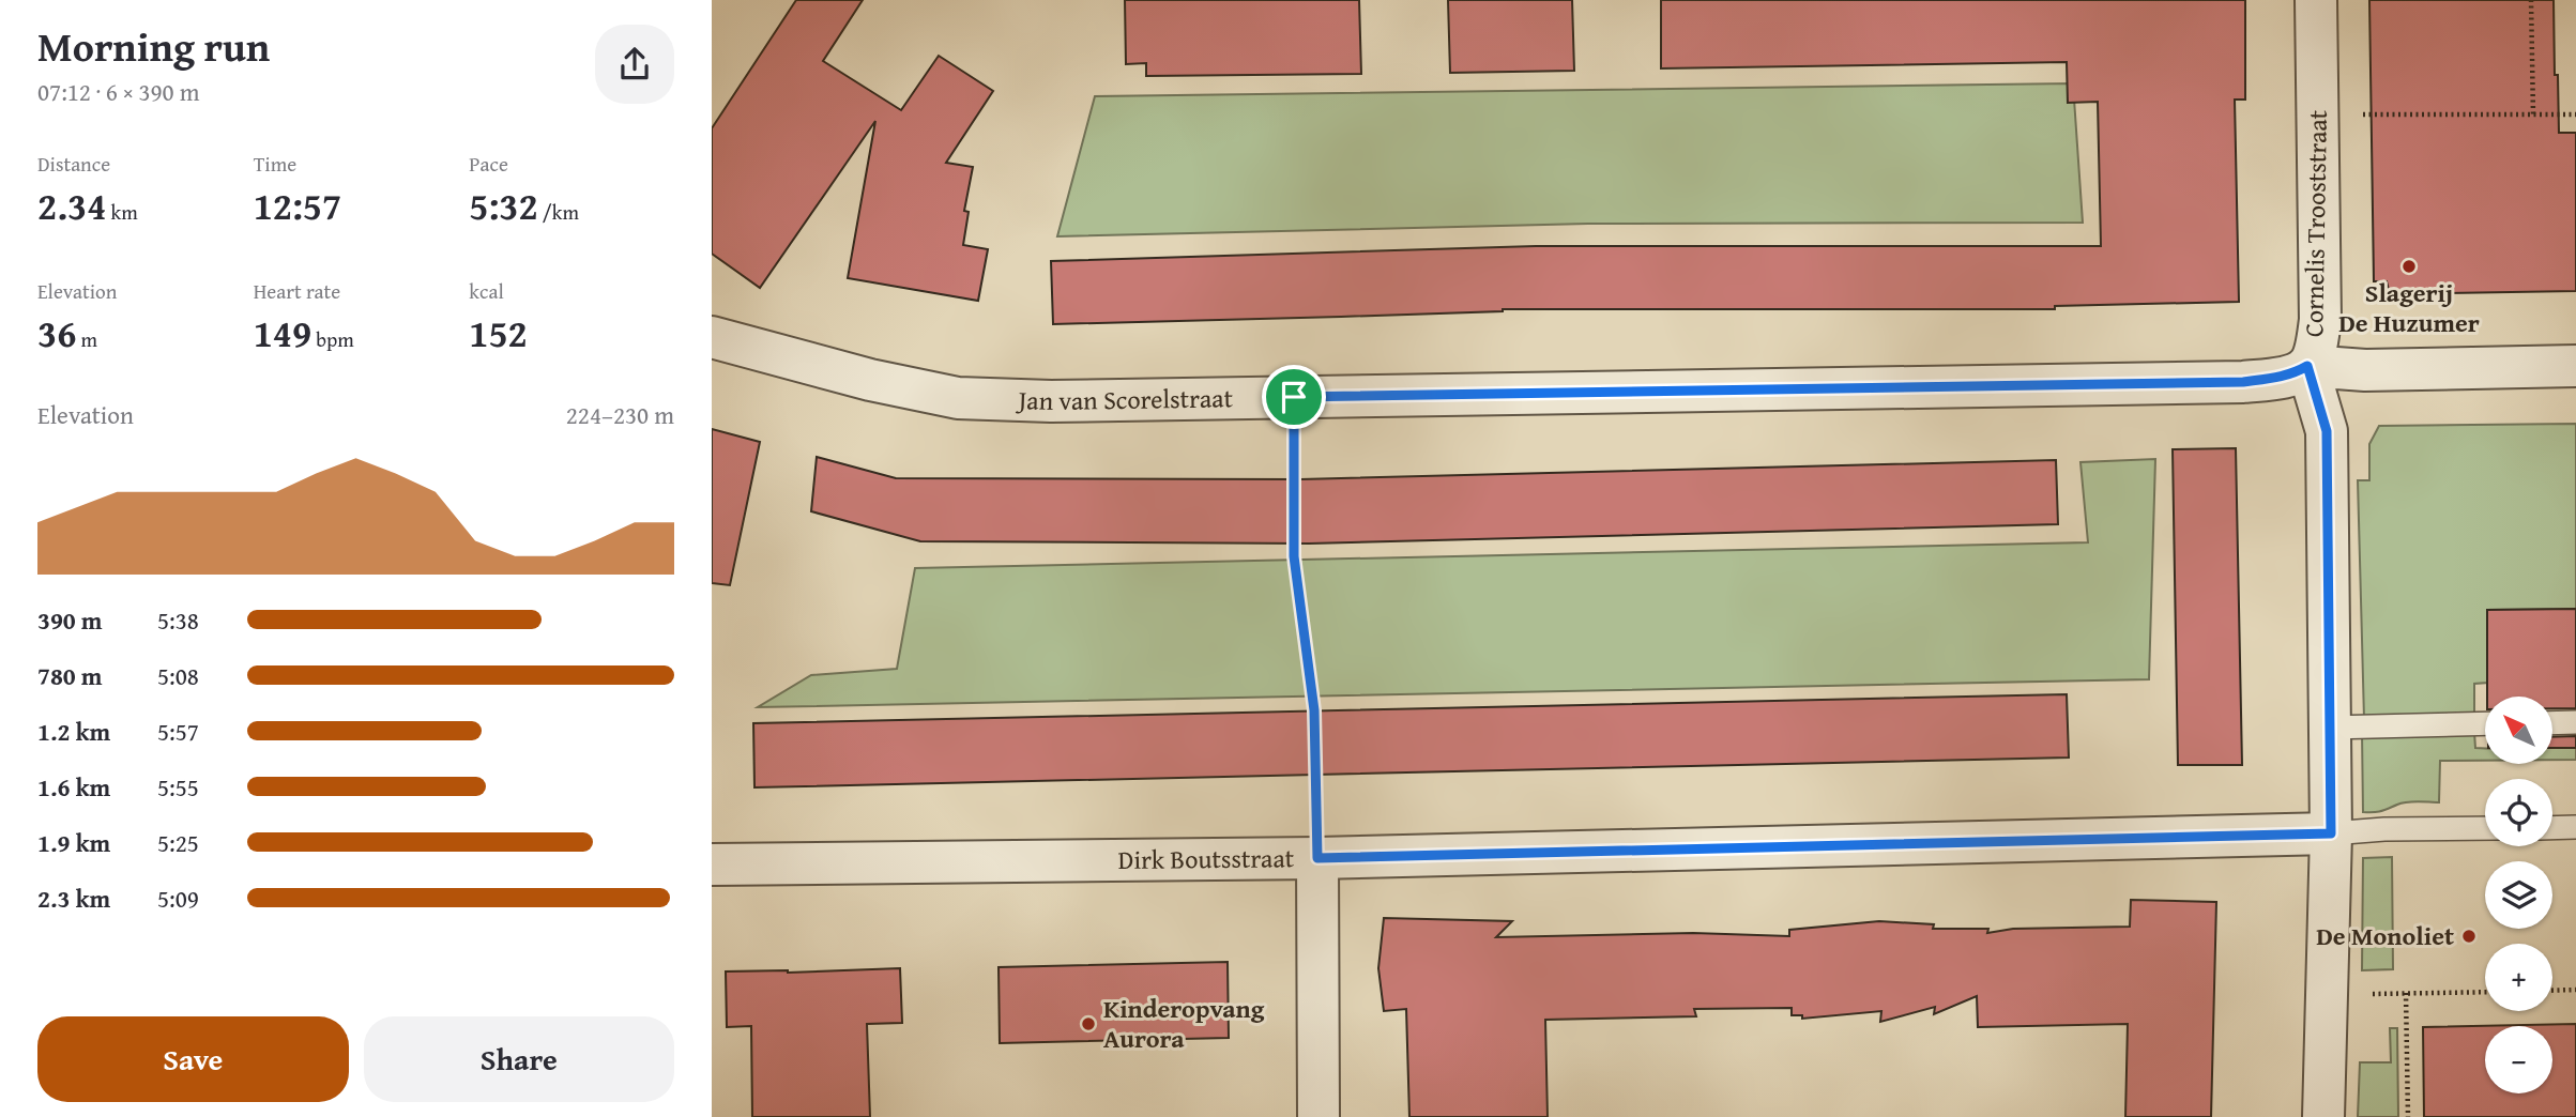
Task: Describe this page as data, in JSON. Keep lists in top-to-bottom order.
{
  "streets": {
    "street": ["Cornelis Trooststraat", "Jan van Scorelstraat", "Dirk Boutsstraat"]
  },
  "crossings": [
    ["Cornelis Trooststraat", "Jan van Scorelstraat"],
    ["Cornelis Trooststraat", "Dirk Boutsstraat"]
  ],
  "places": ["Slagerij De Huzumer", "De Monoliet", "Kinderopvang Aurora"],
  "north": "top left",
  "page": {
    "heading": ["Morning run", "07:12 · 6 × 390 m"],
    "stats": [
      ["Distance", "2.34 km"],
      ["Time", "12:57"],
      ["Pace", "5:32 /km"],
      ["Elevation", "36 m"],
      ["Heart rate", "149 bpm"],
      ["kcal", "152"]
    ],
    "chart": ["Elevation", "224–230 m"],
    "list": [
      {
        "name": "390 m",
        "note": "5:38"
      },
      {
        "name": "780 m",
        "note": "5:08"
      },
      {
        "name": "1.2 km",
        "note": "5:57"
      },
      {
        "name": "1.6 km",
        "note": "5:55"
      },
      {
        "name": "1.9 km",
        "note": "5:25"
      },
      {
        "name": "2.3 km",
        "note": "5:09"
      }
    ],
    "map_buttons": ["+", "−"],
    "buttons": ["Save", "Share"]
  }
}
